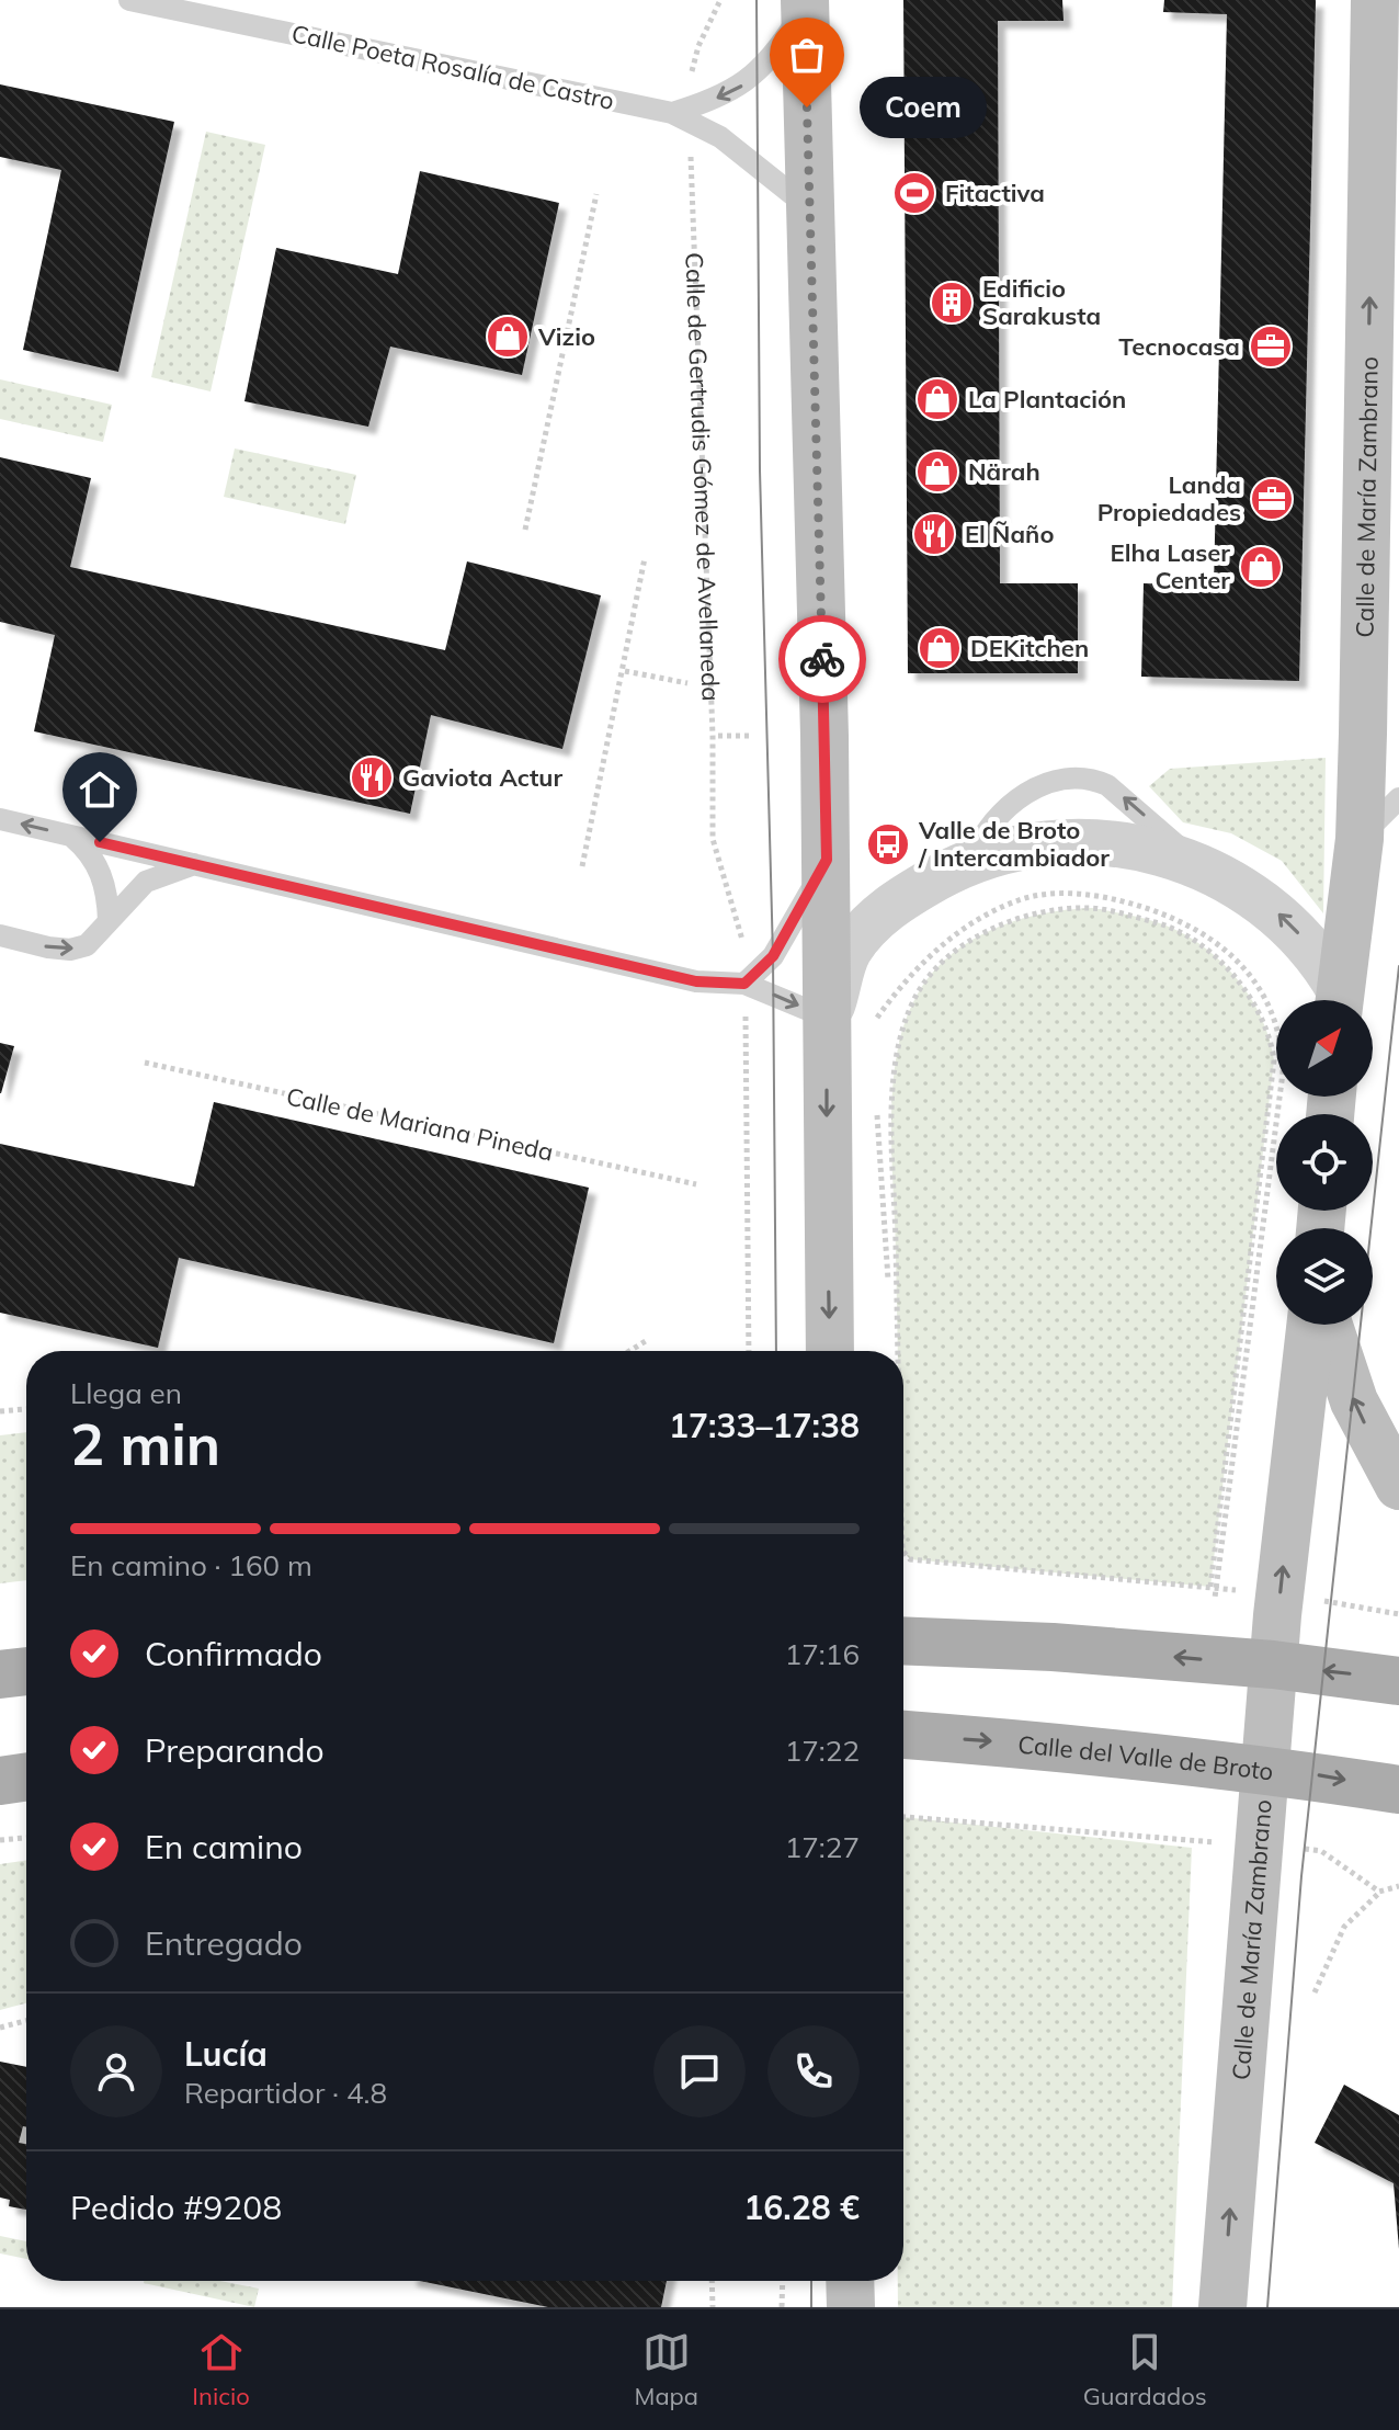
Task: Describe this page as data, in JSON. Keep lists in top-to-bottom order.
{
  "streets": {
    "main road": ["Calle de María Zambrano", "Calle del Valle de Broto"],
    "lane": ["Calle Poeta Rosalía de Castro"],
    "path": ["Calle de Gertrudis Gómez de Avellaneda", "Calle de Mariana Pineda"]
  },
  "crossings": [
    ["Calle Poeta Rosalía de Castro", "Calle de Gertrudis Gómez de Avellaneda"],
    ["Calle de María Zambrano", "Calle del Valle de Broto"]
  ],
  "one_way": ["Calle de María Zambrano"],
  "places": {
    "other": ["Coem"],
    "sports": ["Fitactiva"],
    "building": ["Edificio Sarakusta"],
    "shop": [
      "Vizio",
      "La Plantación",
      "Närah",
      "Elha Laser Center",
      "DEKitchen"
    ],
    "office": ["Tecnocasa", "Landa Propiedades"],
    "restaurant": ["El Ñaño", "Gaviota Actur"],
    "bus stop": ["Valle de Broto / Intercambiador"]
  },
  "north": "top right",
  "page": {
    "bubble": "Coem",
    "heading": ["2 min", "Llega en", "17:33–17:38"],
    "panel": [
      "Lucía",
      "Repartidor · 4.8",
      "Pedido #9208",
      "16.28 €"
    ],
    "bar": "En camino · 160 m",
    "list": [
      ["Confirmado", "17:16"],
      ["Preparando", "17:22"],
      ["En camino", "17:27"],
      "Entregado"
    ],
    "tabs": ["Inicio", "Mapa", "Guardados"]
  }
}
